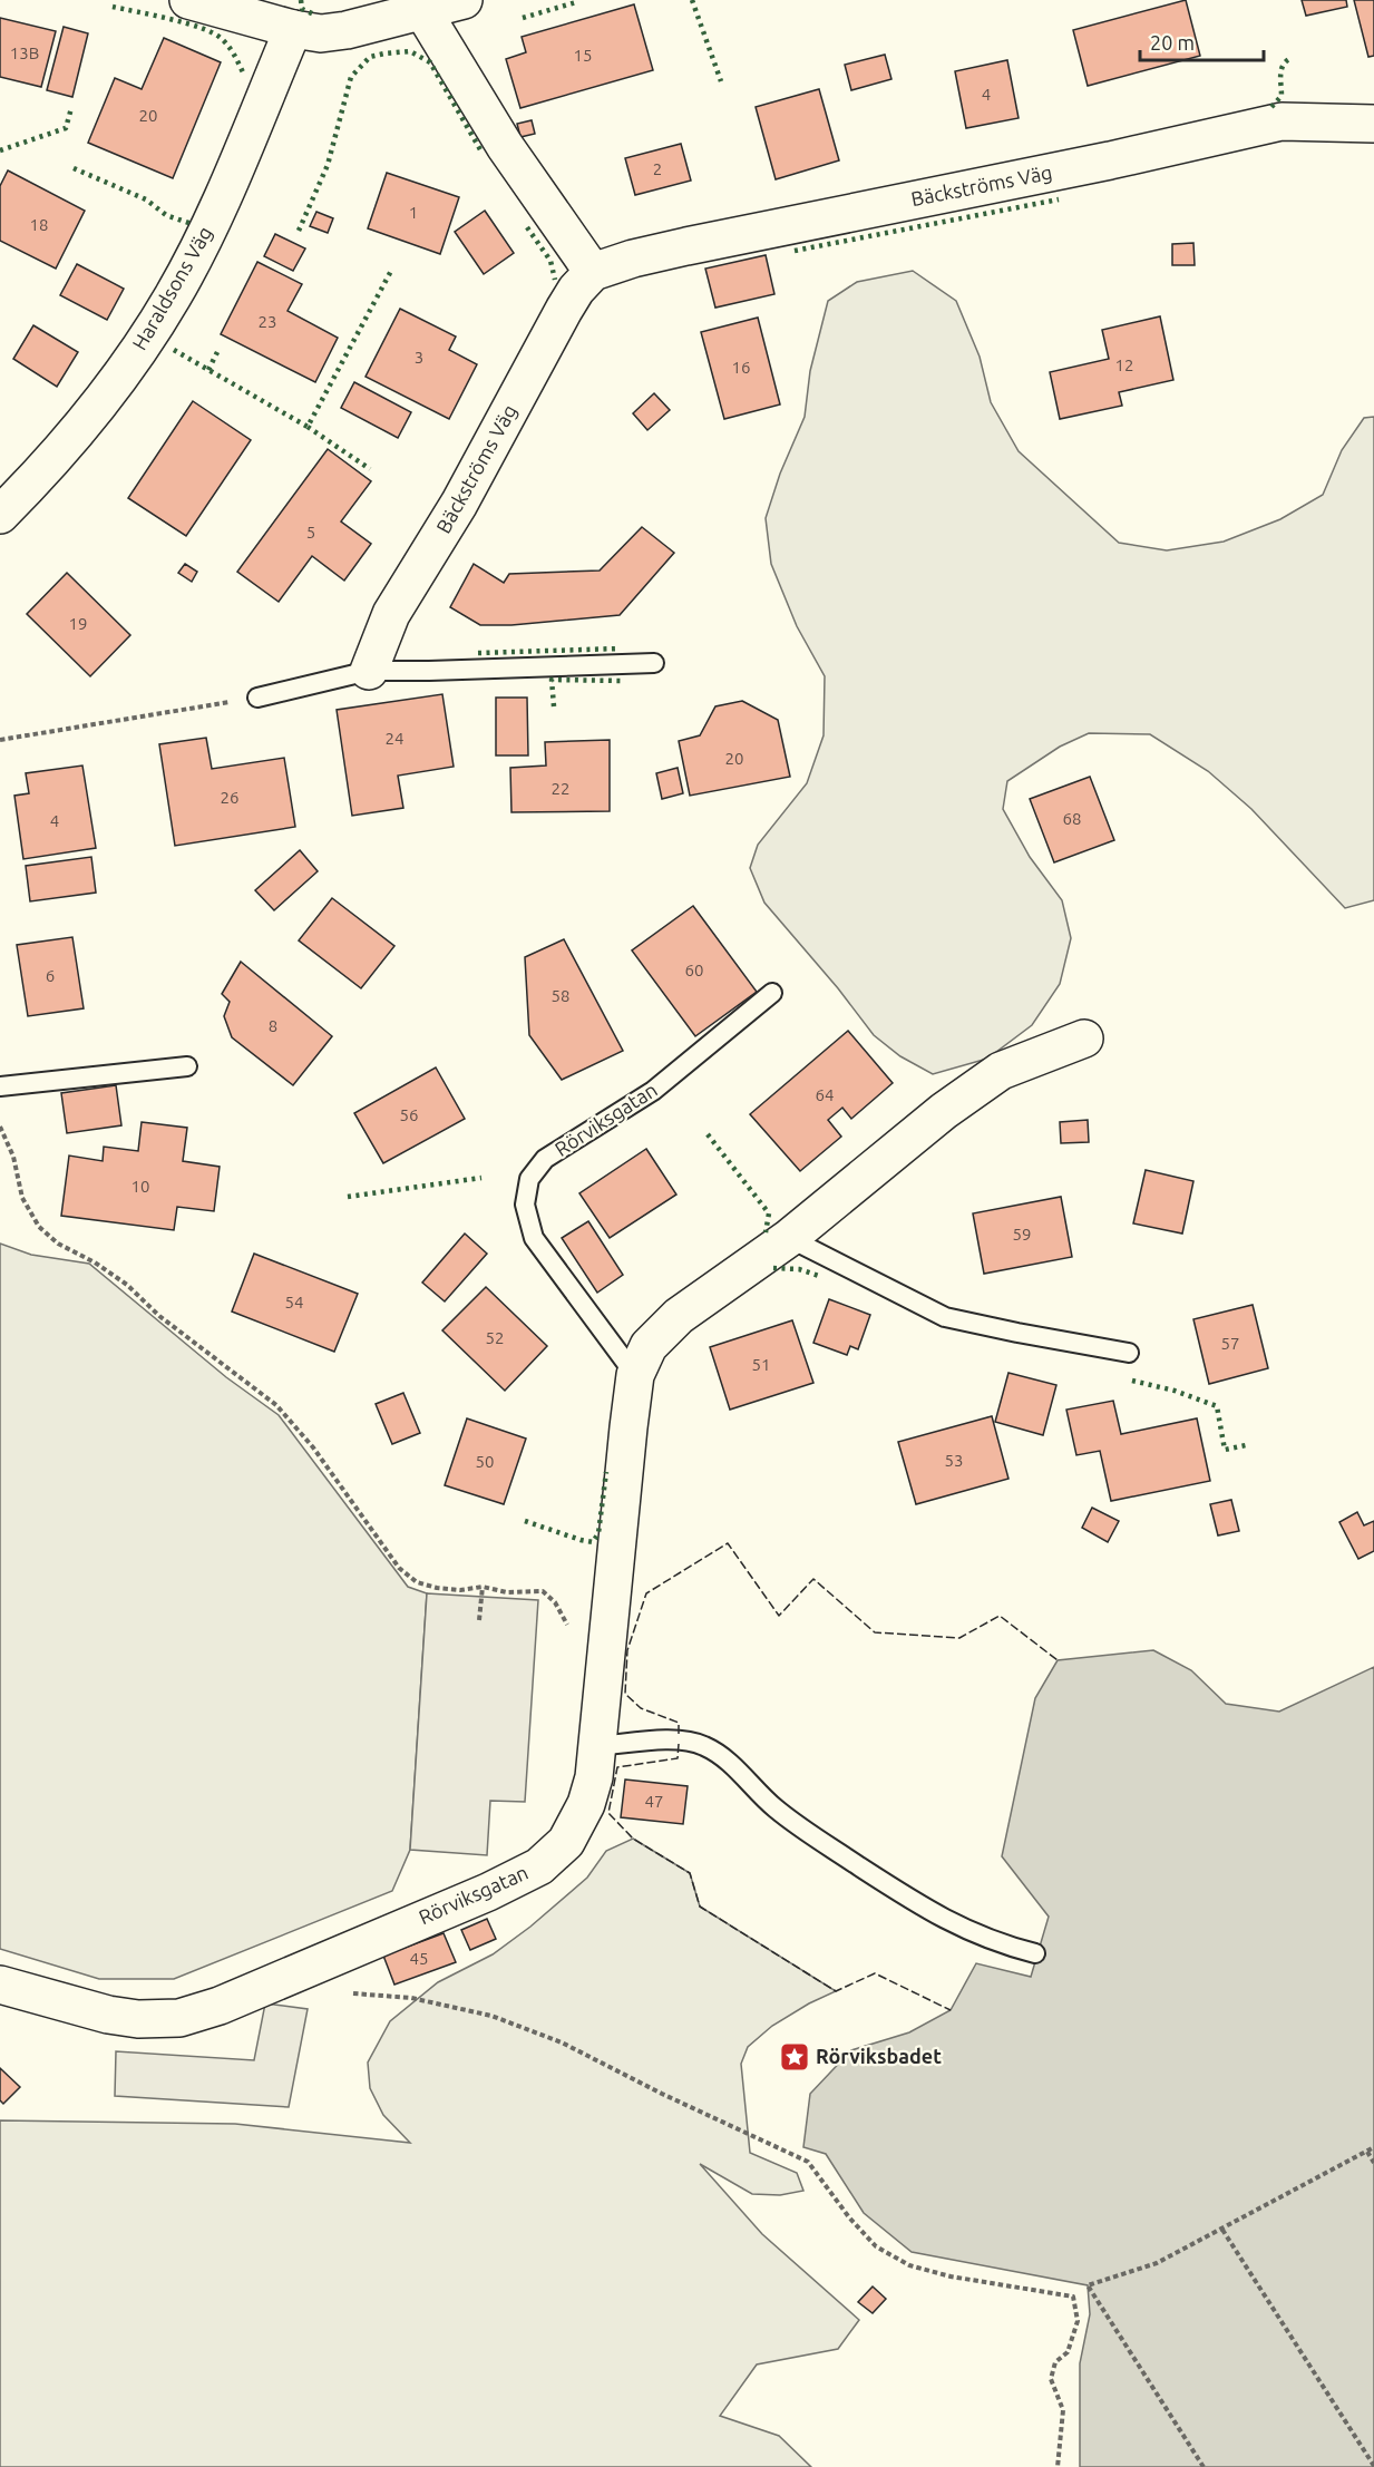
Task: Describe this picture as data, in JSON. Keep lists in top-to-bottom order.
{
  "streets": {
    "street": ["Bäckströms Väg", "Haraldsons Väg", "Rörviksgatan"]
  },
  "places": {
    "place": ["Rörviksbadet"]
  },
  "house_numbers": [
    "13B",
    "15",
    "4",
    "20",
    "2",
    "1",
    "18",
    "23",
    "3",
    "12",
    "16",
    "5",
    "19",
    "24",
    "20",
    "22",
    "26",
    "68",
    "4",
    "60",
    "6",
    "58",
    "8",
    "64",
    "56",
    "10",
    "59",
    "54",
    "52",
    "57",
    "51",
    "53",
    "50",
    "47",
    "45"
  ],
  "scale_bar": "20 m"
}
